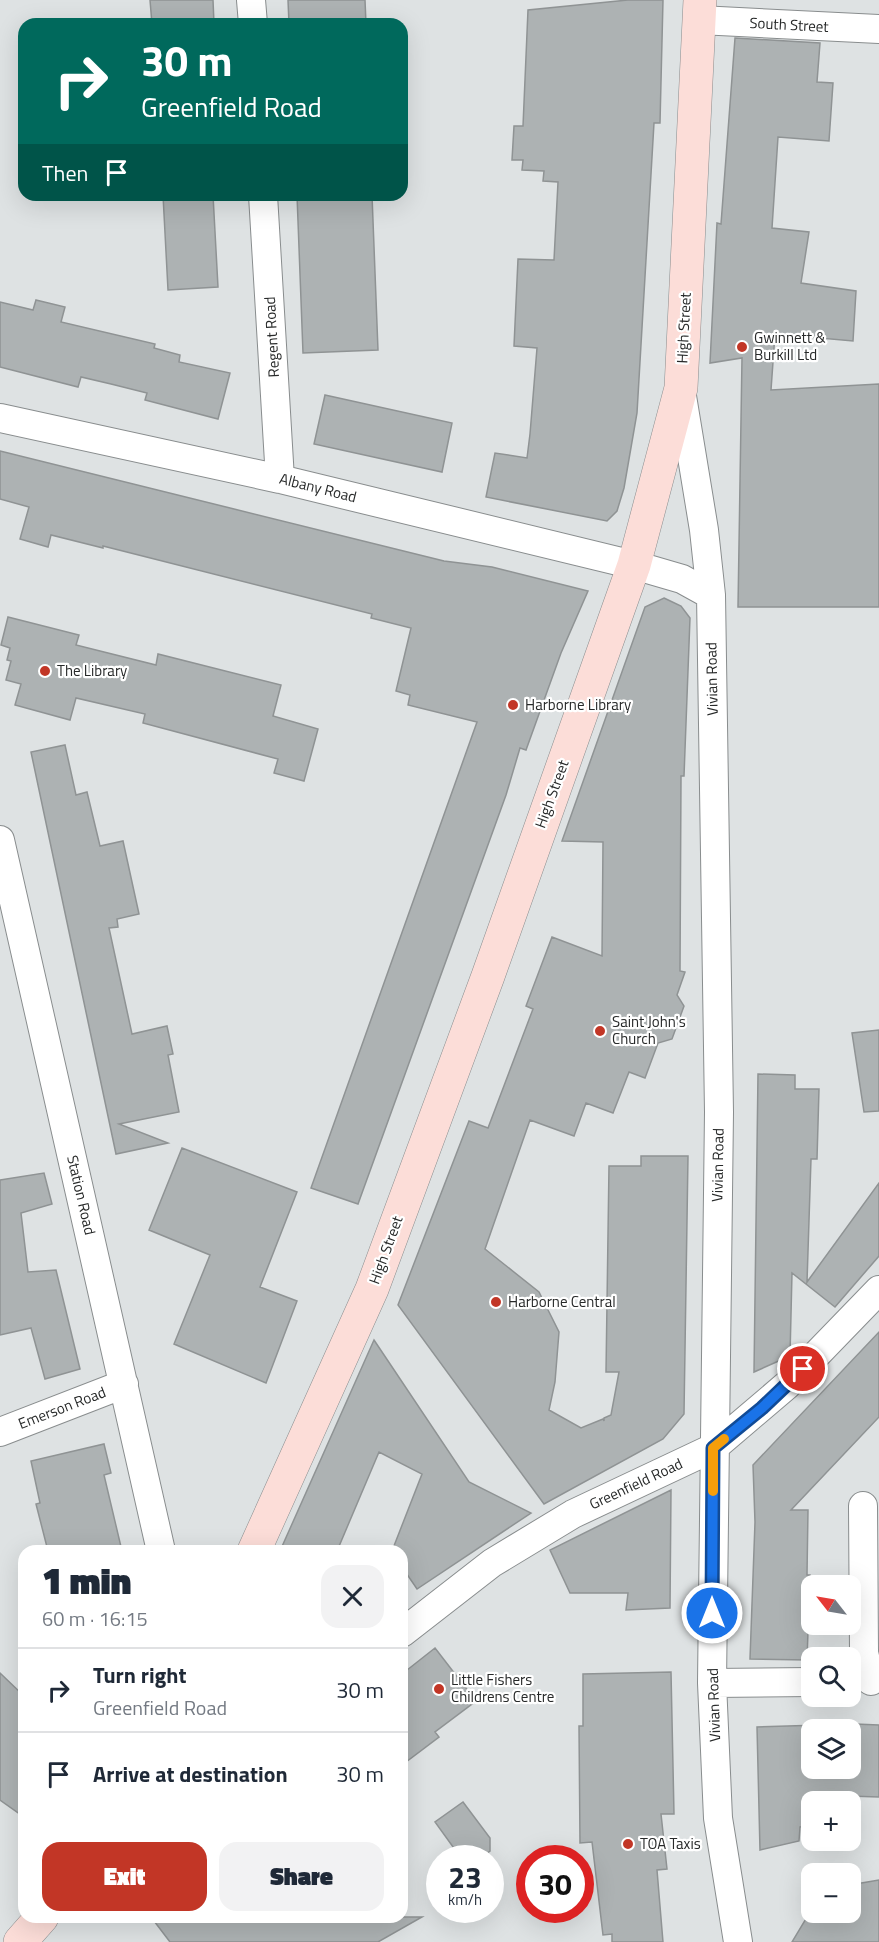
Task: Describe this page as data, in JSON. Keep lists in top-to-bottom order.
{
  "streets": {
    "main road": ["High Street"],
    "street": [
      "South Street",
      "Regent Road",
      "Albany Road",
      "Vivian Road",
      "Station Road",
      "Emerson Road",
      "Greenfield Road"
    ]
  },
  "crossings": [
    ["South Street", "High Street"],
    ["High Street", "Albany Road"],
    ["High Street", "Vivian Road"],
    ["Regent Road", "Albany Road"],
    ["Albany Road", "Vivian Road"],
    ["Vivian Road", "Greenfield Road"],
    ["Station Road", "Emerson Road"]
  ],
  "places": [
    "Gwinnett & Burkill Ltd",
    "The Library",
    "Harborne Library",
    "Saint John's Church",
    "Harborne Central",
    "Little Fishers Childrens Centre",
    "TOA Taxis"
  ],
  "north": "top left",
  "page": {
    "turn": ["30 m", "Greenfield Road"],
    "then": "Then",
    "heading": ["1 min", "60 m · 16:15"],
    "map_buttons": ["+", "−"],
    "list": [
      {
        "name": "Turn right",
        "note": "Greenfield Road",
        "value": "30 m"
      },
      {
        "name": "Arrive at destination",
        "value": "30 m"
      }
    ],
    "buttons": ["Exit", "Share"],
    "speed": "23 km/h",
    "limit": "30"
  }
}
